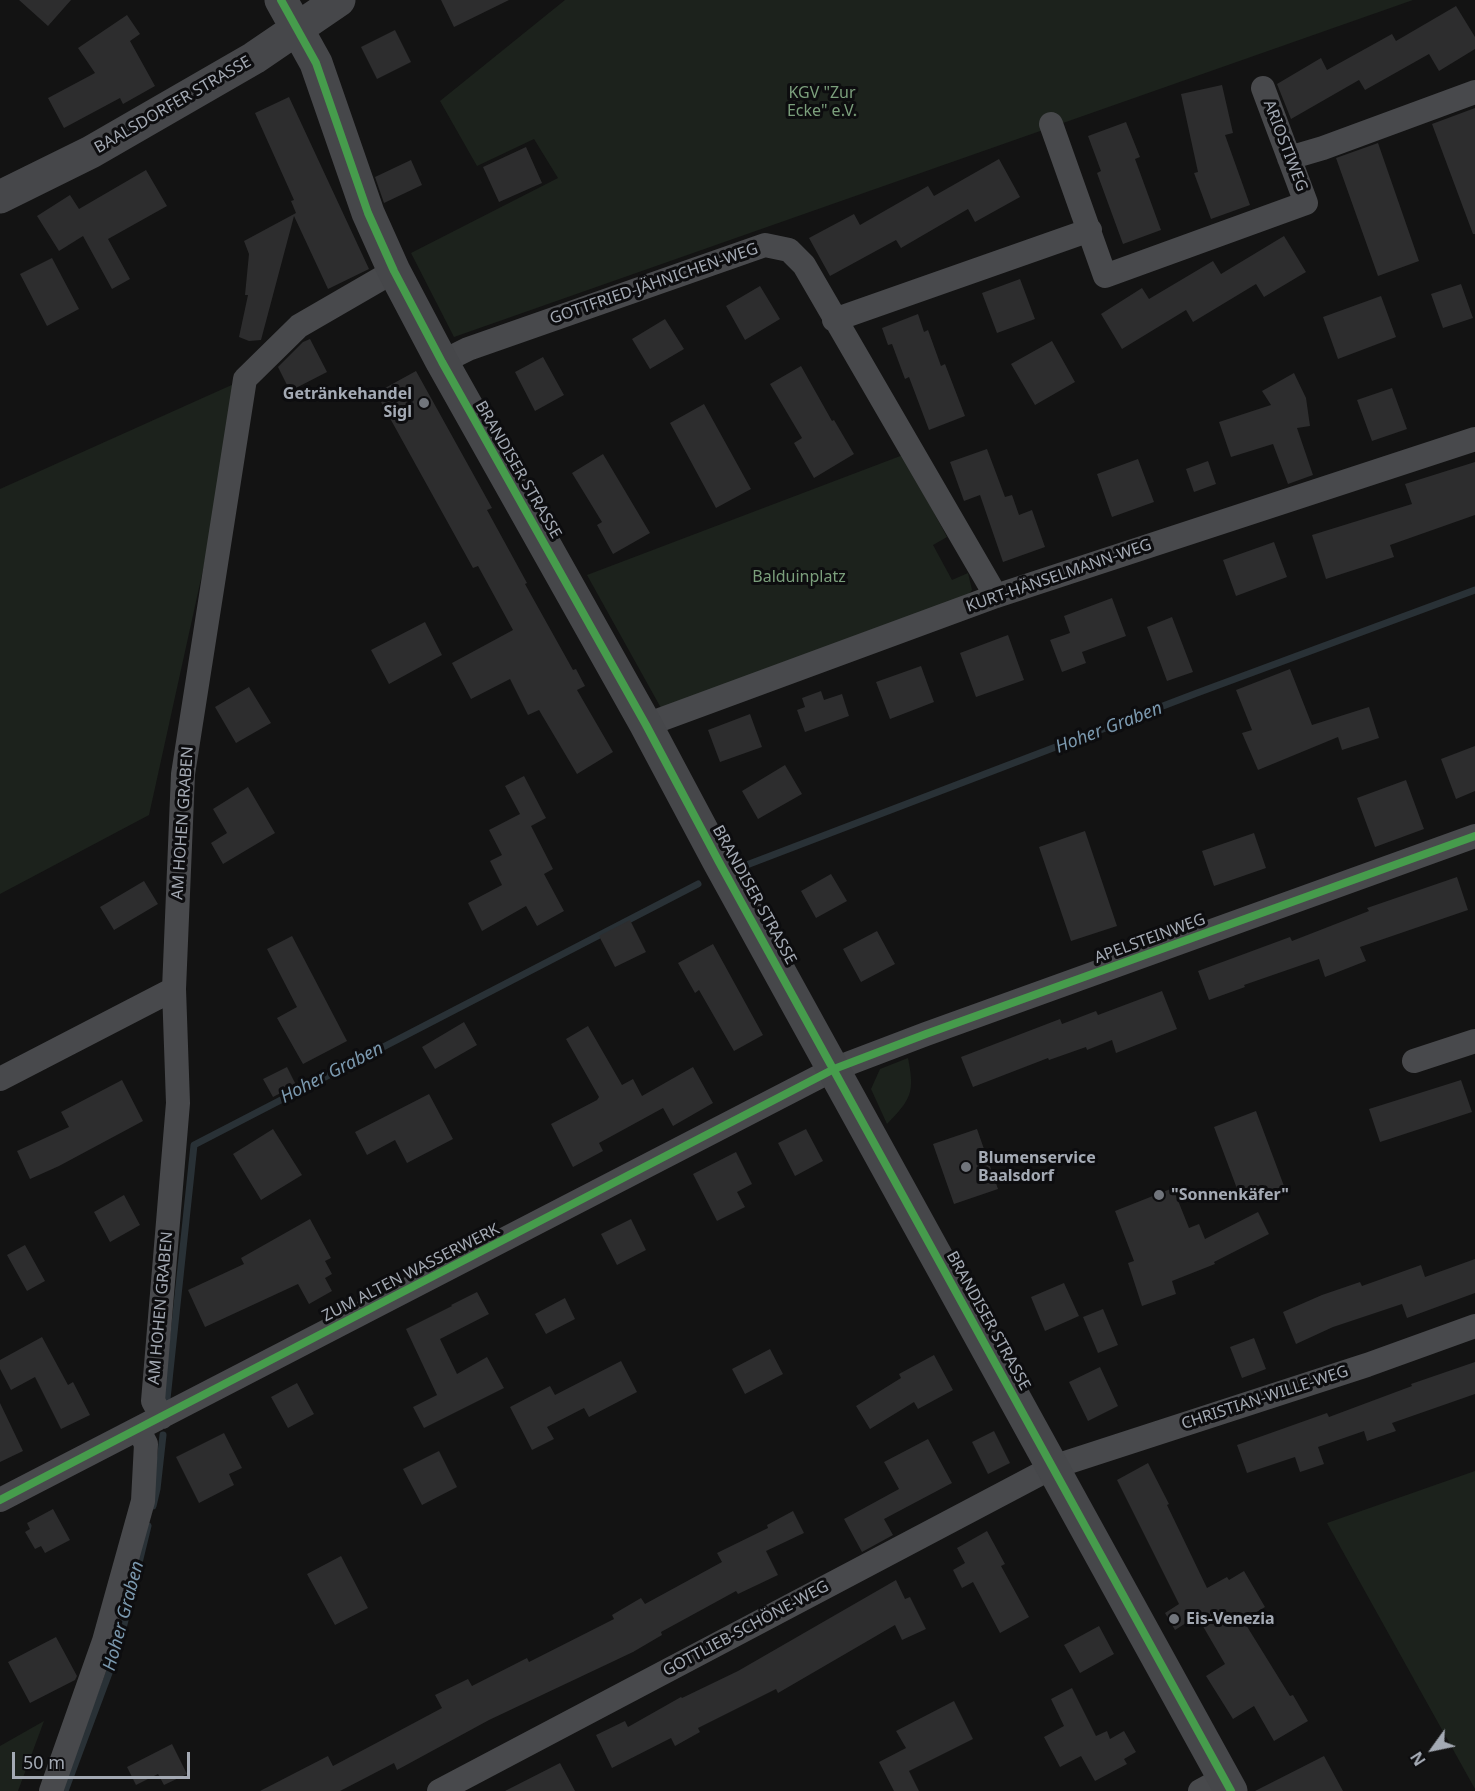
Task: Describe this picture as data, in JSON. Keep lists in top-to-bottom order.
{
  "streets": {
    "street": [
      "BAALSDORFER STRASSE",
      "ARIOSTIWEG",
      "GOTTFRIED-JÄHNICHEN-WEG",
      "BRANDISER STRASSE",
      "KURT-HÄNSELMANN-WEG",
      "AM HOHEN GRABEN",
      "APELSTEINWEG",
      "ZUM ALTEN WASSERWERK",
      "CHRISTIAN-WILLE-WEG",
      "GOTTLIEB-SCHÖNE-WEG"
    ]
  },
  "crossings": [
    ["BAALSDORFER STRASSE", "BRANDISER STRASSE"],
    ["GOTTFRIED-JÄHNICHEN-WEG", "BRANDISER STRASSE"],
    ["GOTTFRIED-JÄHNICHEN-WEG", "KURT-HÄNSELMANN-WEG"],
    ["BRANDISER STRASSE", "KURT-HÄNSELMANN-WEG"],
    ["BRANDISER STRASSE", "AM HOHEN GRABEN"],
    ["BRANDISER STRASSE", "APELSTEINWEG"],
    ["BRANDISER STRASSE", "ZUM ALTEN WASSERWERK"],
    ["BRANDISER STRASSE", "CHRISTIAN-WILLE-WEG"],
    ["BRANDISER STRASSE", "GOTTLIEB-SCHÖNE-WEG"],
    ["AM HOHEN GRABEN", "ZUM ALTEN WASSERWERK"],
    ["APELSTEINWEG", "ZUM ALTEN WASSERWERK"],
    ["CHRISTIAN-WILLE-WEG", "GOTTLIEB-SCHÖNE-WEG"]
  ],
  "water": ["Hoher Graben"],
  "parks": ["KGV \"Zur Ecke\" e.V.", "Balduinplatz"],
  "places": [
    "Getränkehandel Sigl",
    "Blumenservice Baalsdorf",
    "\"Sonnenkäfer\"",
    "Eis-Venezia"
  ],
  "scale_bar": "50 m",
  "north": "bottom left"
}
